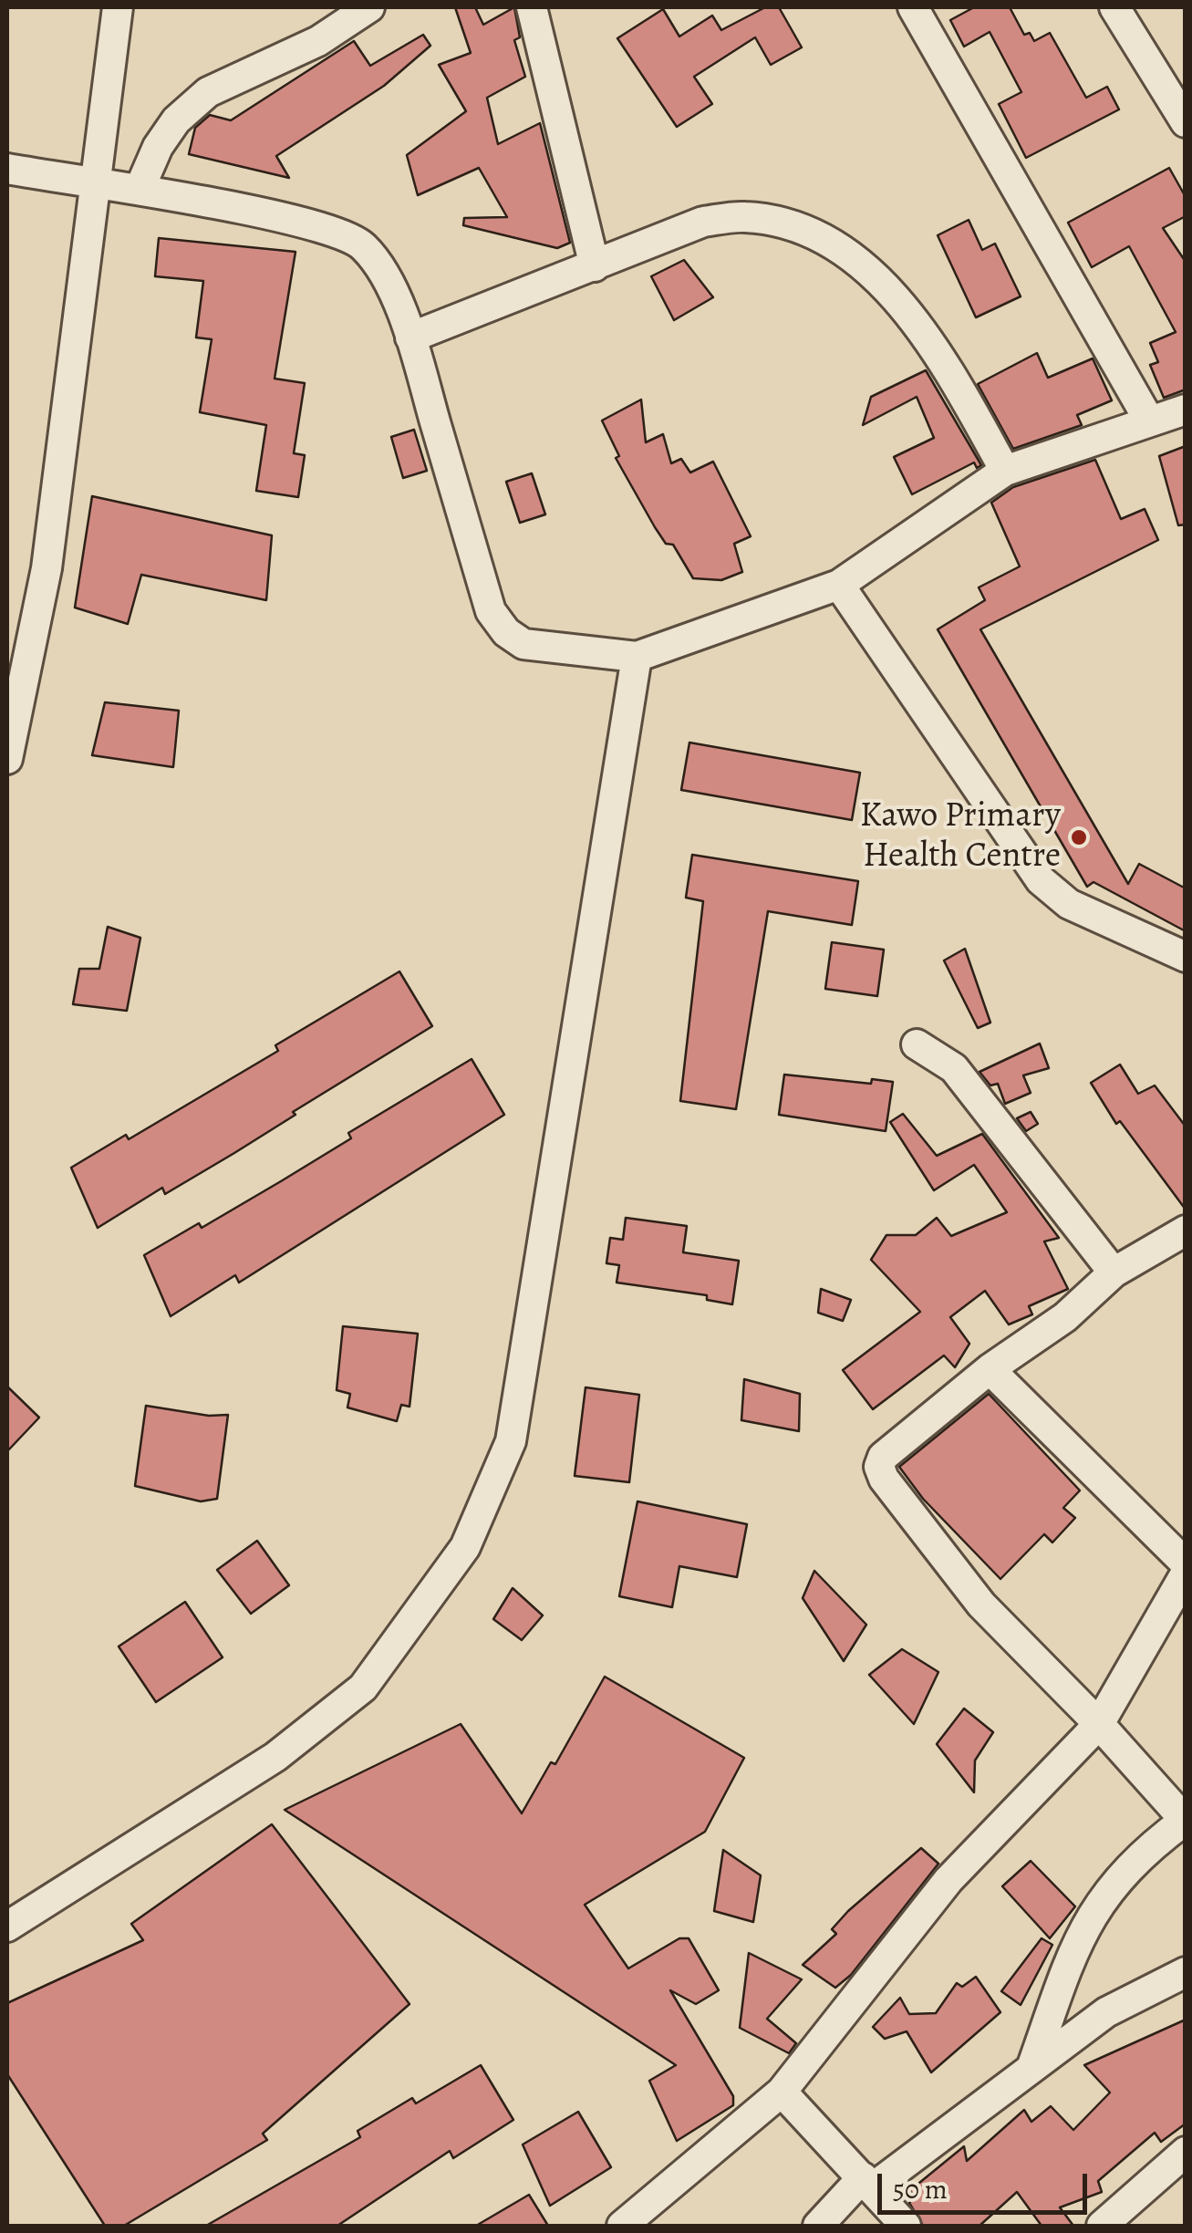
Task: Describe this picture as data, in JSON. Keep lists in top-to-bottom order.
{
  "places": ["Kawo Primary Health Centre"],
  "scale_bar": "50 m"
}
